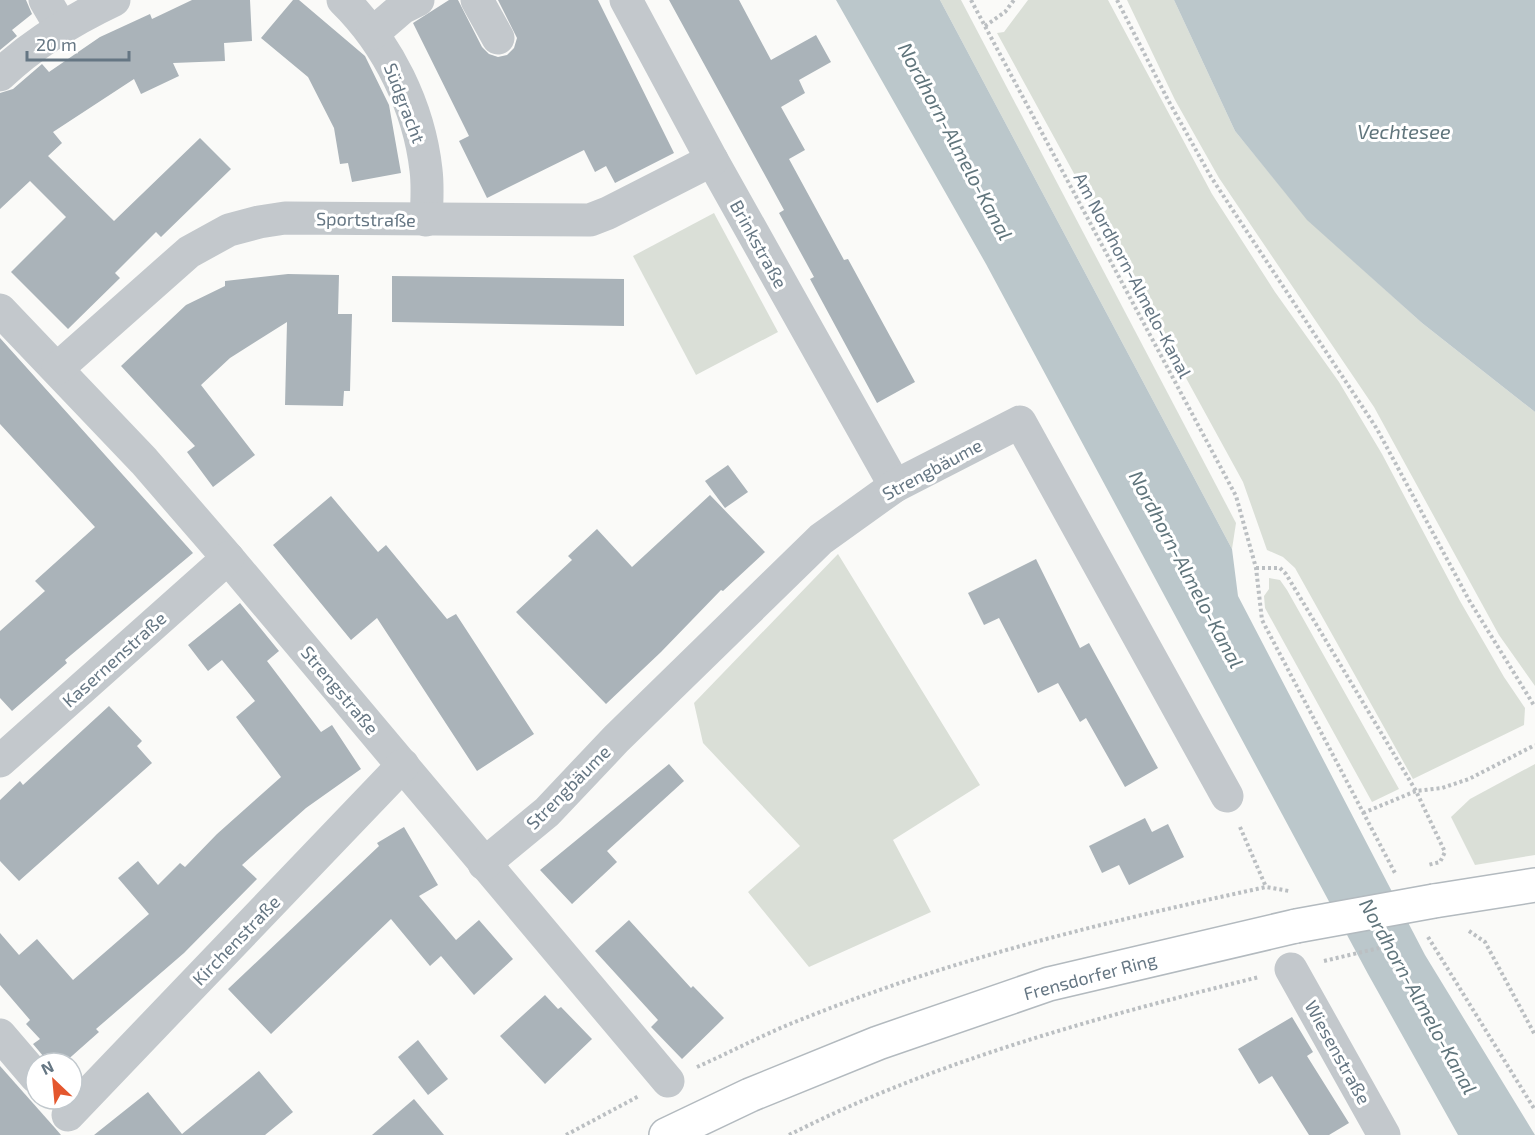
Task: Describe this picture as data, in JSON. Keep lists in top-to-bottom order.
{
  "streets": {
    "street": [
      "Südgracht",
      "Sportstraße",
      "Brinkstraße",
      "Strengbäume",
      "Kasernenstraße",
      "Strengstraße",
      "Kirchenstraße",
      "Frensdorfer Ring",
      "Wiesenstraße"
    ],
    "path": ["Am Nordhorn-Almelo-Kanal"]
  },
  "crossings": [
    ["Südgracht", "Sportstraße"],
    ["Sportstraße", "Brinkstraße"],
    ["Sportstraße", "Strengstraße"],
    ["Brinkstraße", "Strengbäume"],
    ["Strengbäume", "Strengstraße"],
    ["Kasernenstraße", "Strengstraße"],
    ["Strengstraße", "Kirchenstraße"]
  ],
  "water": ["Vechtesee", "Nordhorn-Almelo-Kanal"],
  "scale_bar": "20 m",
  "north": "top left"
}
